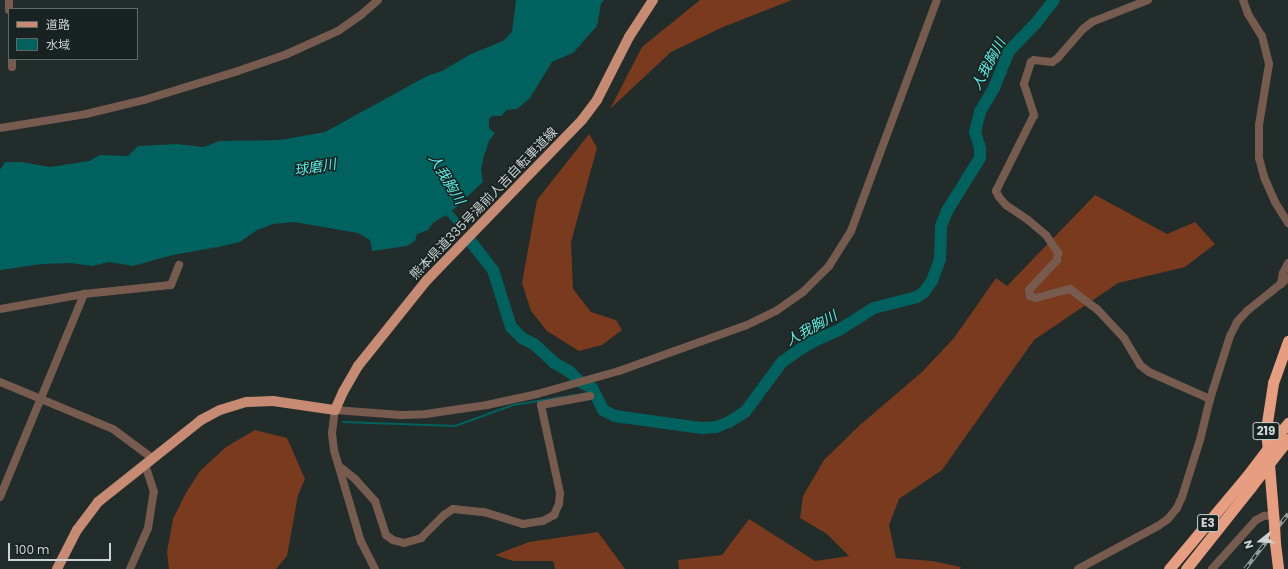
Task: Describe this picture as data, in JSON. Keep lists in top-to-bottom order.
{
  "streets": {
    "highway": ["219", "E3"],
    "main road": ["熊本県道335号湯前人吉自転車道線"]
  },
  "water": ["人我胸川", "球磨川"],
  "legend": ["道路", "水域"],
  "scale_bar": "100 m",
  "north": "left"
}
